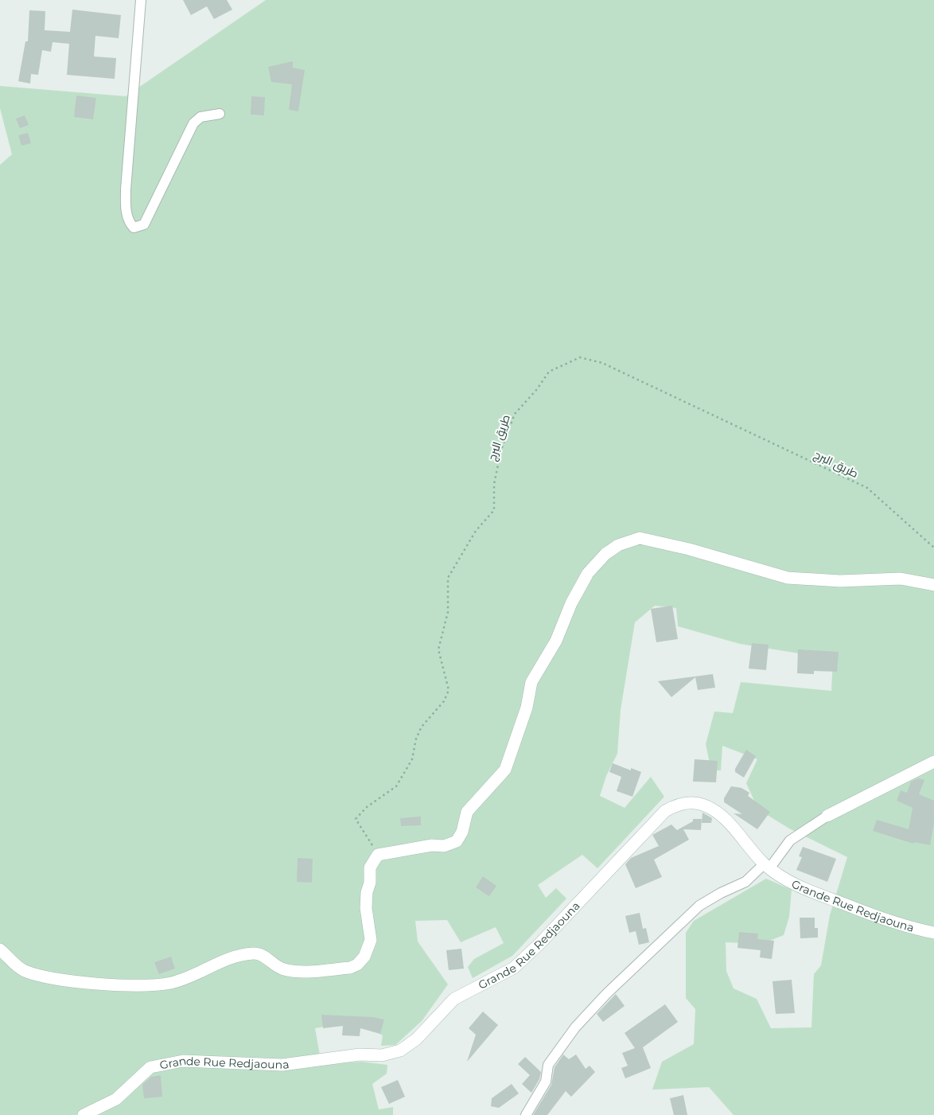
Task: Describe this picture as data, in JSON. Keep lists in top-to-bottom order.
{
  "streets": {
    "street": ["Grande Rue Redjaouna"],
    "path": ["طريق البرج"]
  }
}
